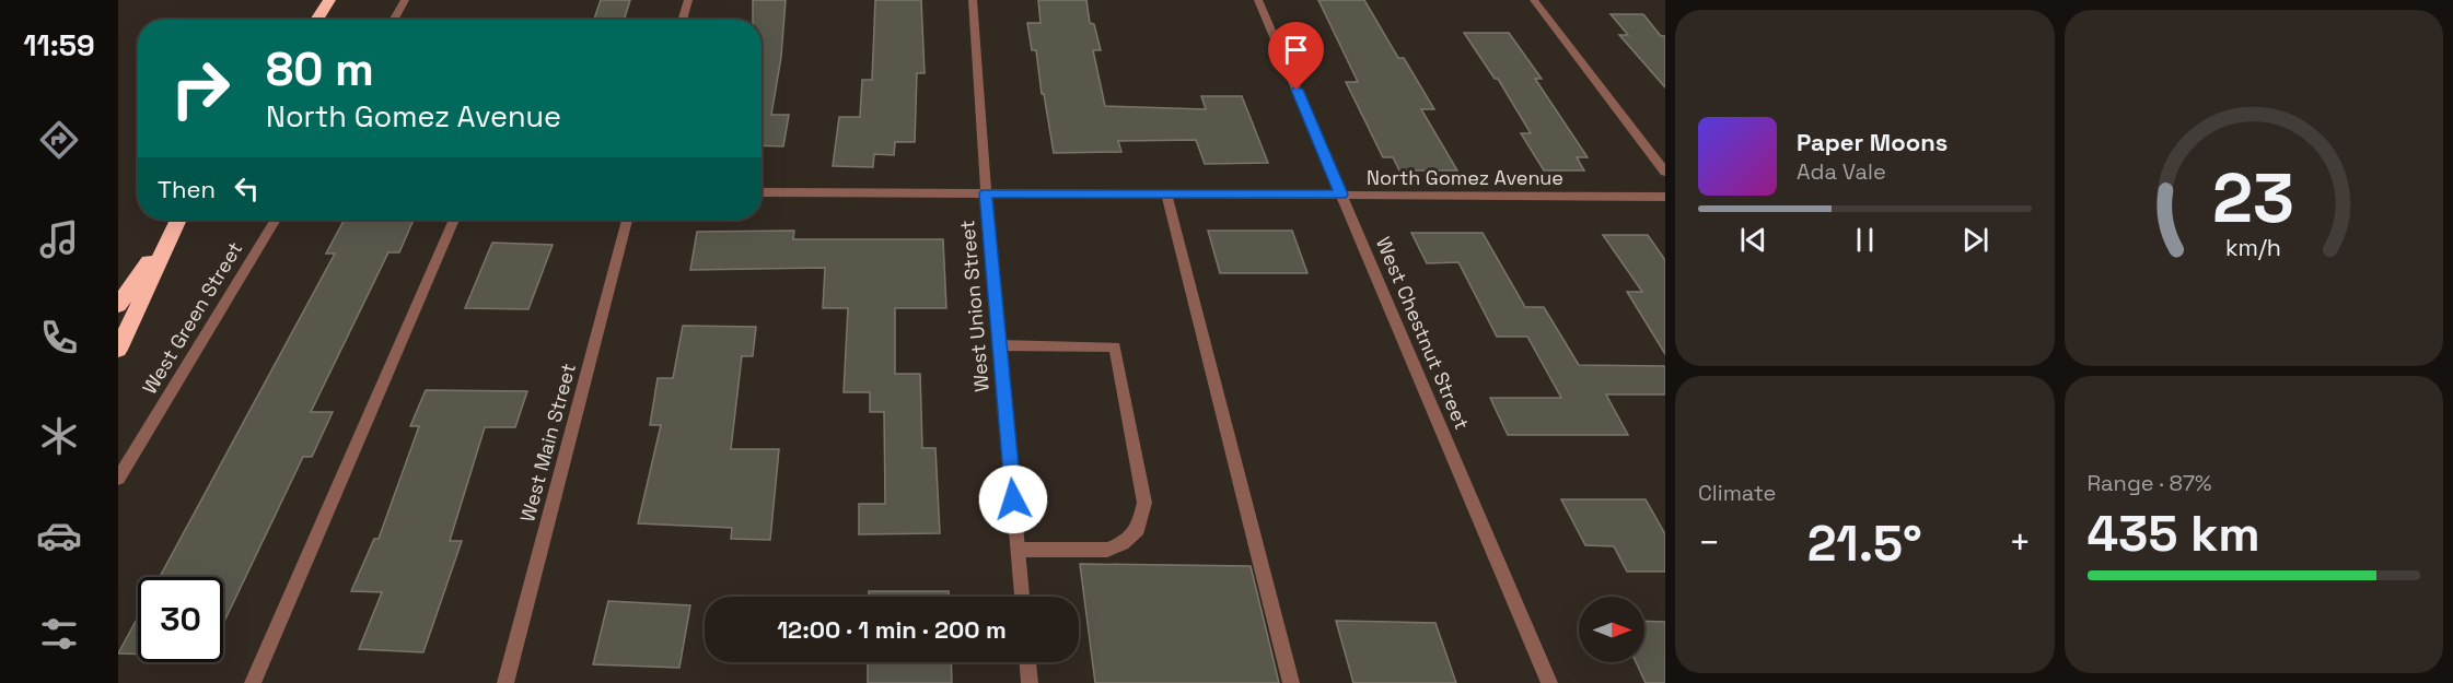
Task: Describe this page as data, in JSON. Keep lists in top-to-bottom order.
{
  "streets": {
    "street": [
      "North Gomez Avenue",
      "West Union Street",
      "West Green Street",
      "West Chestnut Street",
      "West Main Street"
    ]
  },
  "crossings": [
    ["North Gomez Avenue", "West Union Street"],
    ["North Gomez Avenue", "West Chestnut Street"]
  ],
  "north": "right",
  "page": {
    "tabs": "11:59",
    "turn": ["80 m", "North Gomez Avenue"],
    "song": ["Paper Moons", "Ada Vale"],
    "then": "Then",
    "tile": [
      "Climate",
      ["Range · 87%", "435 km"]
    ],
    "heat": ["−", "21.5°", "+"],
    "limit": "30",
    "trip": "12:00 · 1 min · 200 m",
    "gauge": ["23", "km/h"]
  }
}
